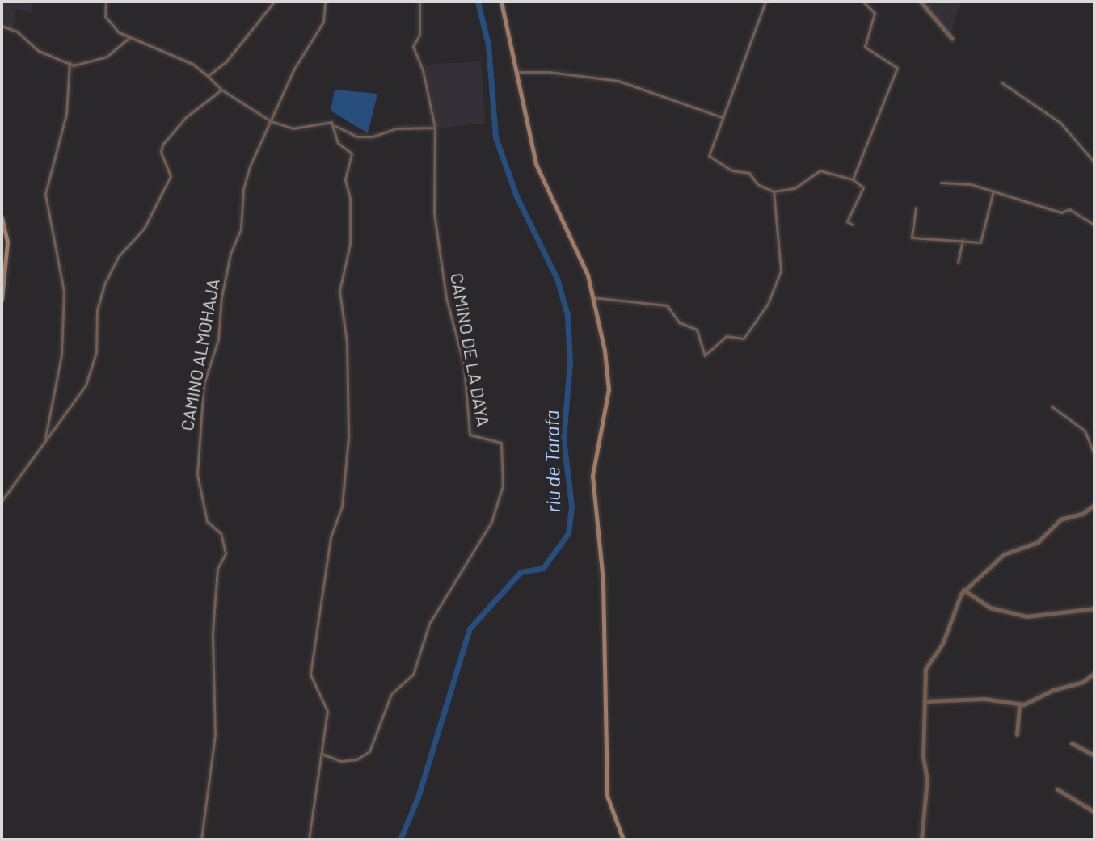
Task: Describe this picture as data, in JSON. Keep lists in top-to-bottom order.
{
  "streets": {
    "street": ["CAMINO DE LA DAYA", "CAMINO ALMOHAJA"]
  },
  "water": ["riu de Tarafa"]
}
